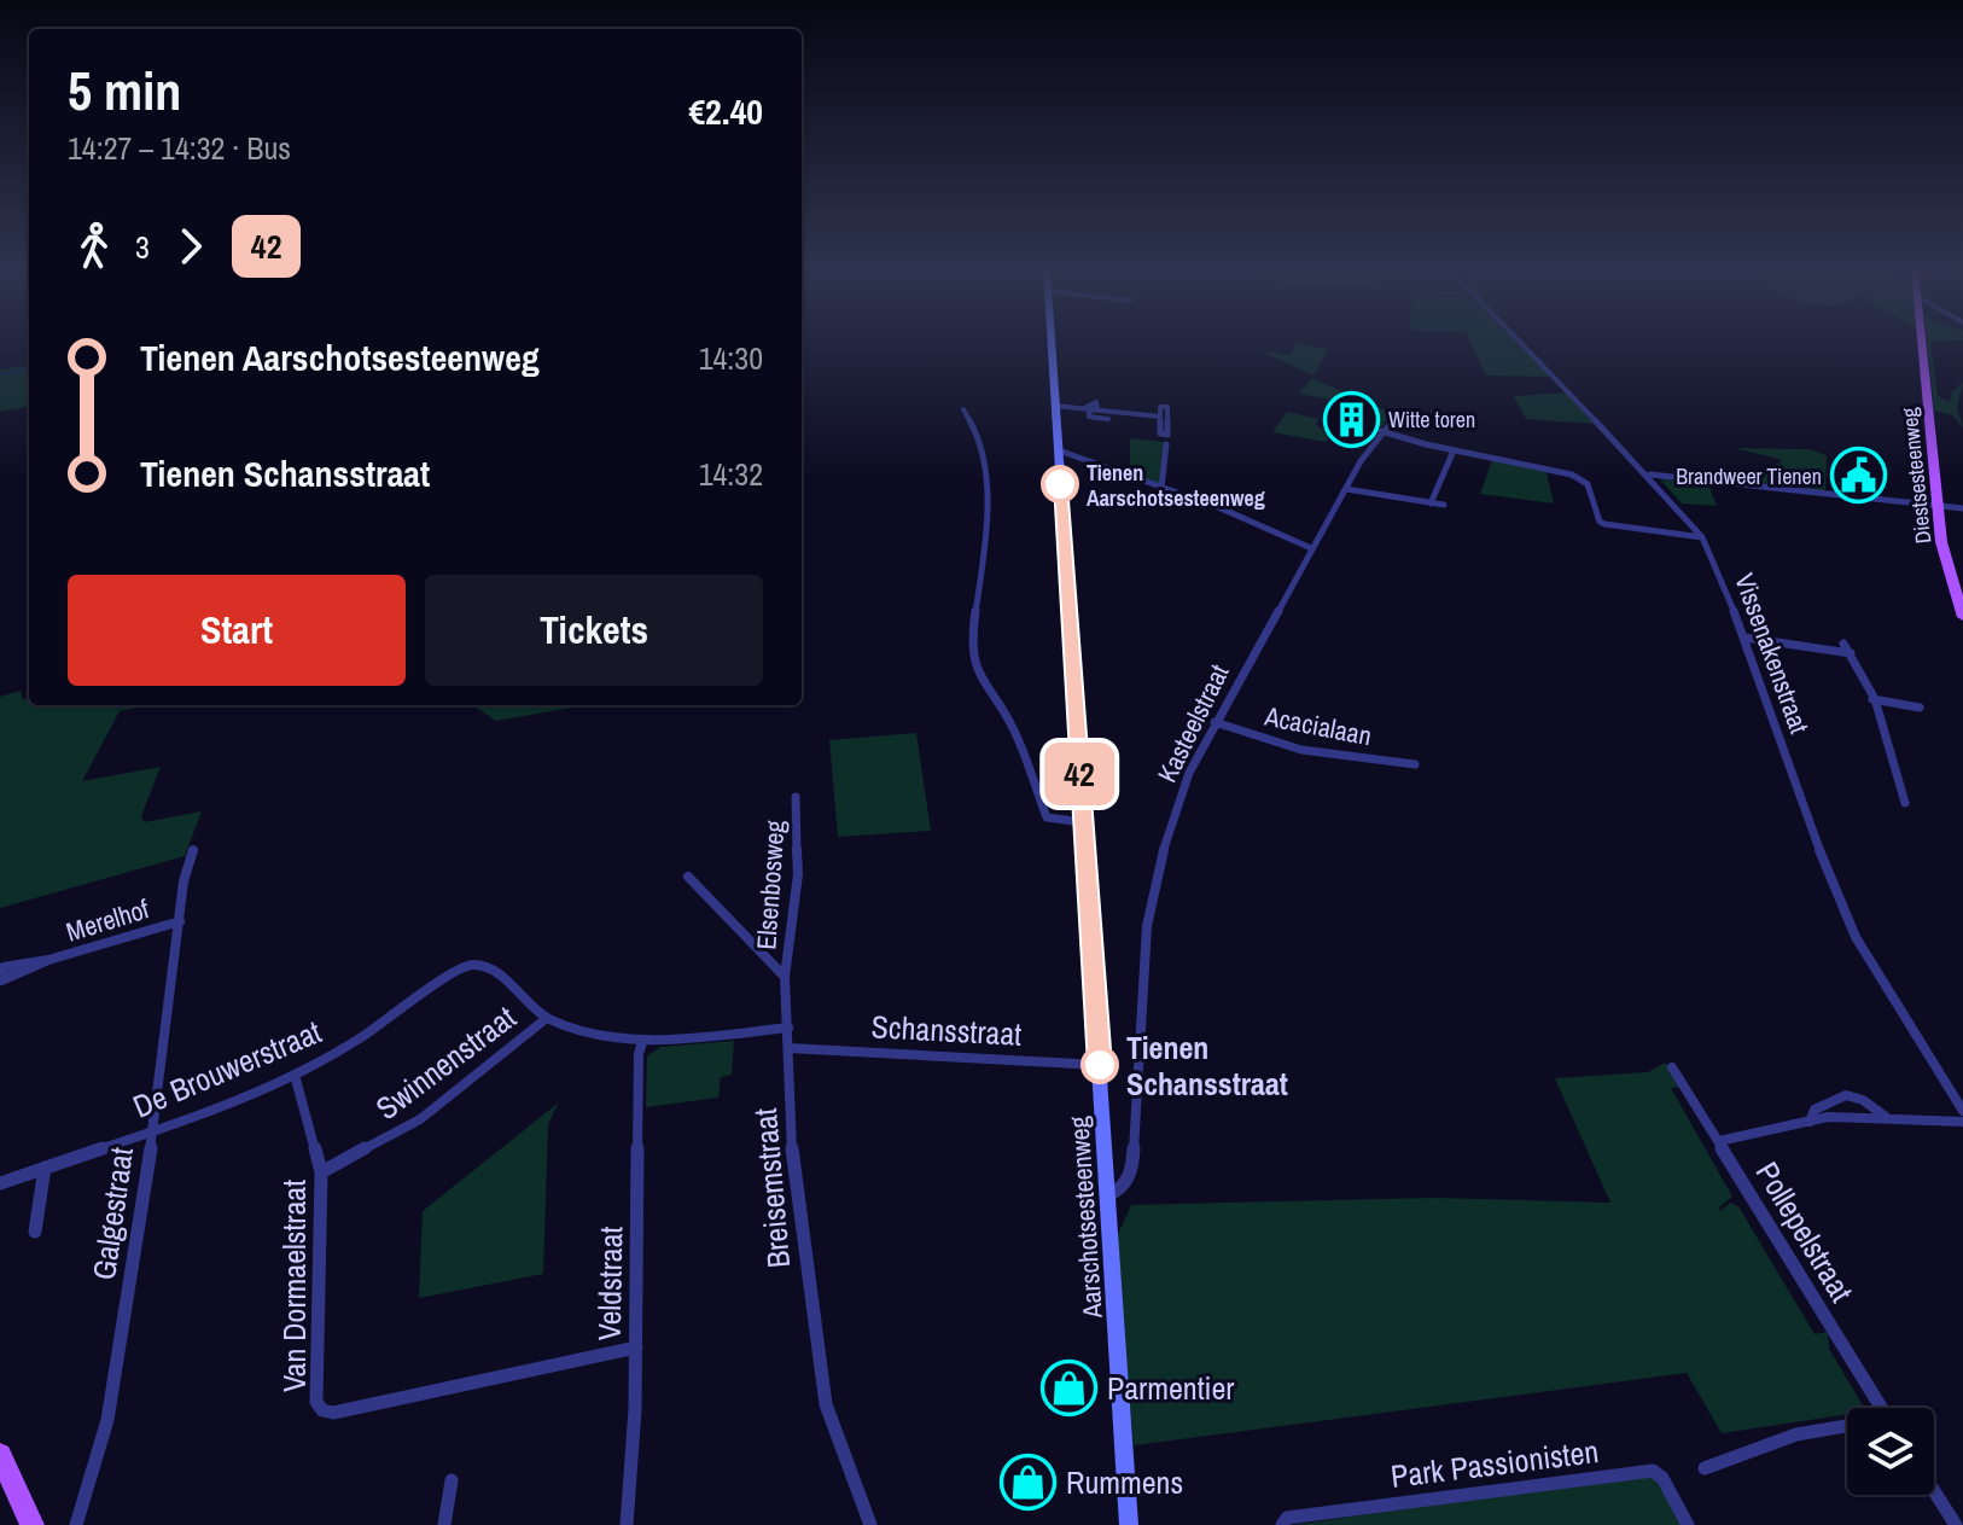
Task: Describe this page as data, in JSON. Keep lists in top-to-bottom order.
{
  "streets": {
    "main road": ["Diestsesteenweg", "Aarschotsesteenweg"],
    "street": [
      "Vissenakenstraat",
      "Kasteelstraat",
      "Acacialaan",
      "Elsenbosweg",
      "Merelhof",
      "Schansstraat",
      "Swinnenstraat",
      "De Brouwerstraat",
      "Breisemstraat",
      "Galgestraat",
      "Pollepelstraat",
      "Veldstraat",
      "Van Dormaelstraat",
      "Park Passionisten"
    ]
  },
  "crossings": [
    ["Kasteelstraat", "Acacialaan"],
    ["Kasteelstraat", "Aarschotsesteenweg"],
    ["Elsenbosweg", "Breisemstraat"],
    ["Merelhof", "Galgestraat"],
    ["Schansstraat", "Breisemstraat"],
    ["Schansstraat", "Aarschotsesteenweg"],
    ["Swinnenstraat", "De Brouwerstraat"],
    ["Swinnenstraat", "Van Dormaelstraat"],
    ["De Brouwerstraat", "Breisemstraat"],
    ["De Brouwerstraat", "Galgestraat"],
    ["De Brouwerstraat", "Veldstraat"],
    ["De Brouwerstraat", "Van Dormaelstraat"],
    ["Veldstraat", "Van Dormaelstraat"]
  ],
  "places": {
    "building": ["Witte toren"],
    "public building": ["Brandweer Tienen"],
    "other": ["Tienen Aarschotsesteenweg", "Tienen Schansstraat"],
    "shop": ["Parmentier", "Rummens"]
  },
  "lines": ["bus line 42"],
  "page": {
    "on_map": "42",
    "heading": ["5 min", "14:27 – 14:32 · Bus", "€2.40"],
    "legs": ["3", "42"],
    "list": [
      {
        "name": "Tienen Aarschotsesteenweg",
        "value": "14:30"
      },
      {
        "name": "Tienen Schansstraat",
        "value": "14:32"
      }
    ],
    "buttons": ["Start", "Tickets"]
  }
}
